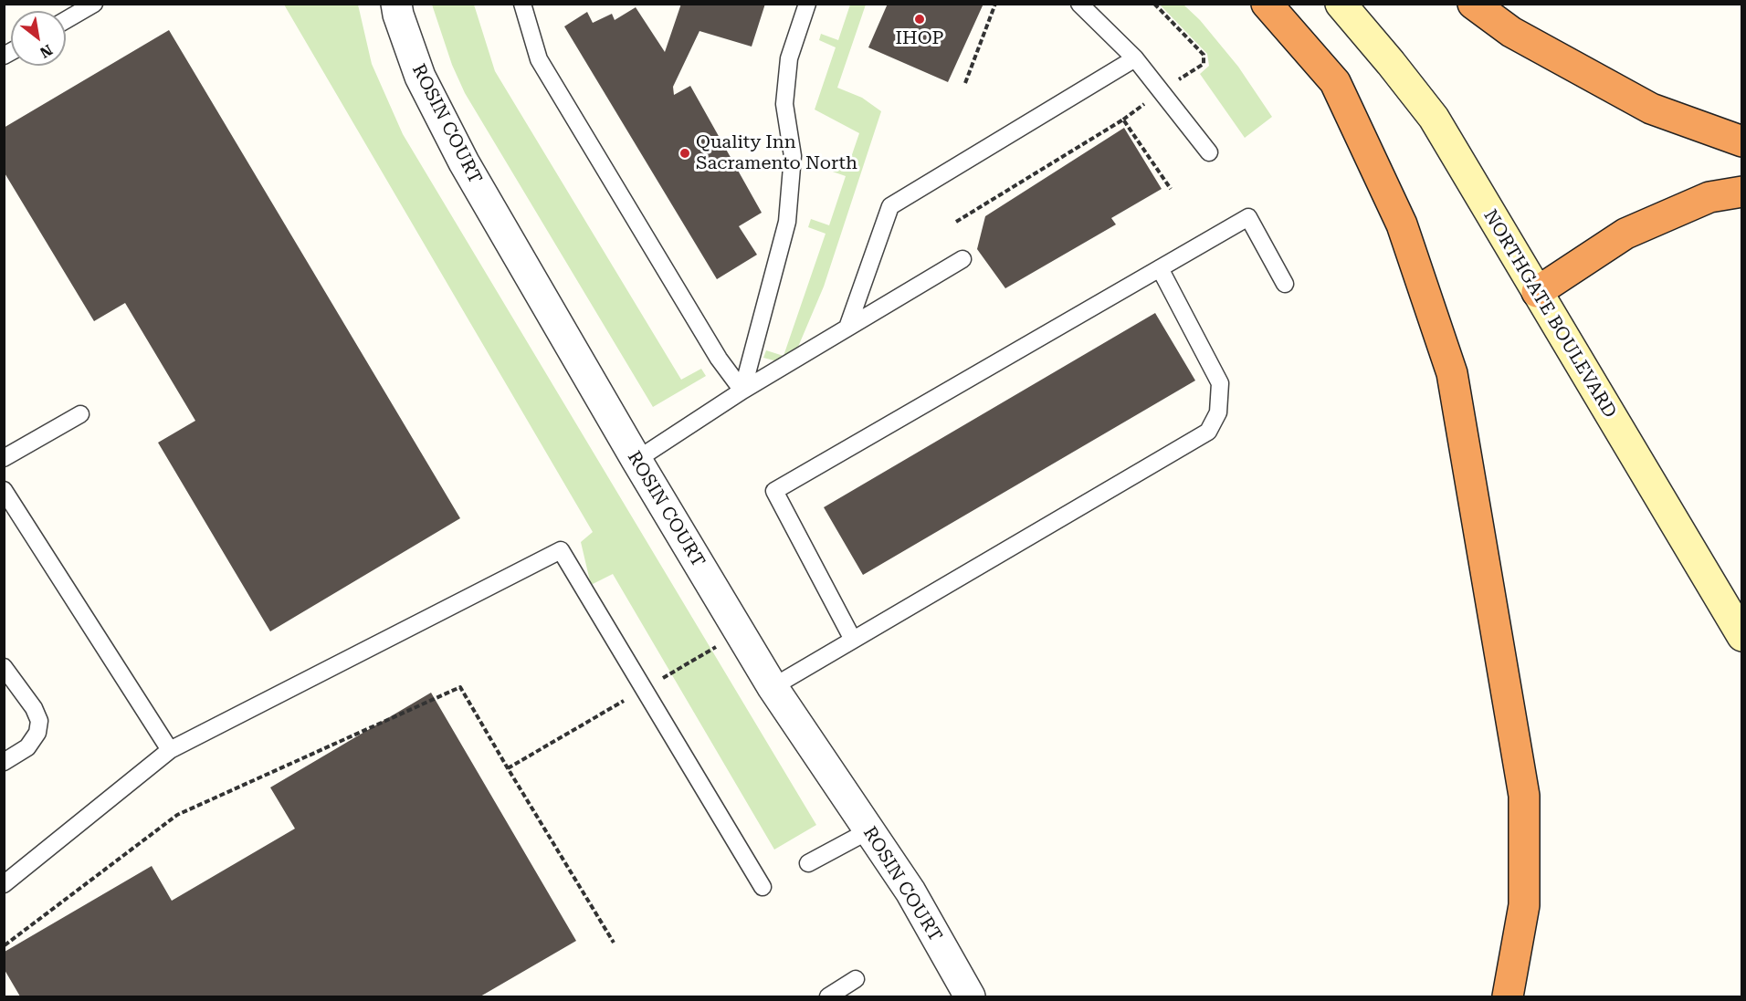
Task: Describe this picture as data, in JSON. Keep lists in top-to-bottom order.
{
  "streets": {
    "main road": ["NORTHGATE BOULEVARD"],
    "street": ["ROSIN COURT"]
  },
  "places": ["IHOP", "Quality Inn Sacramento North"],
  "north": "bottom right"
}
